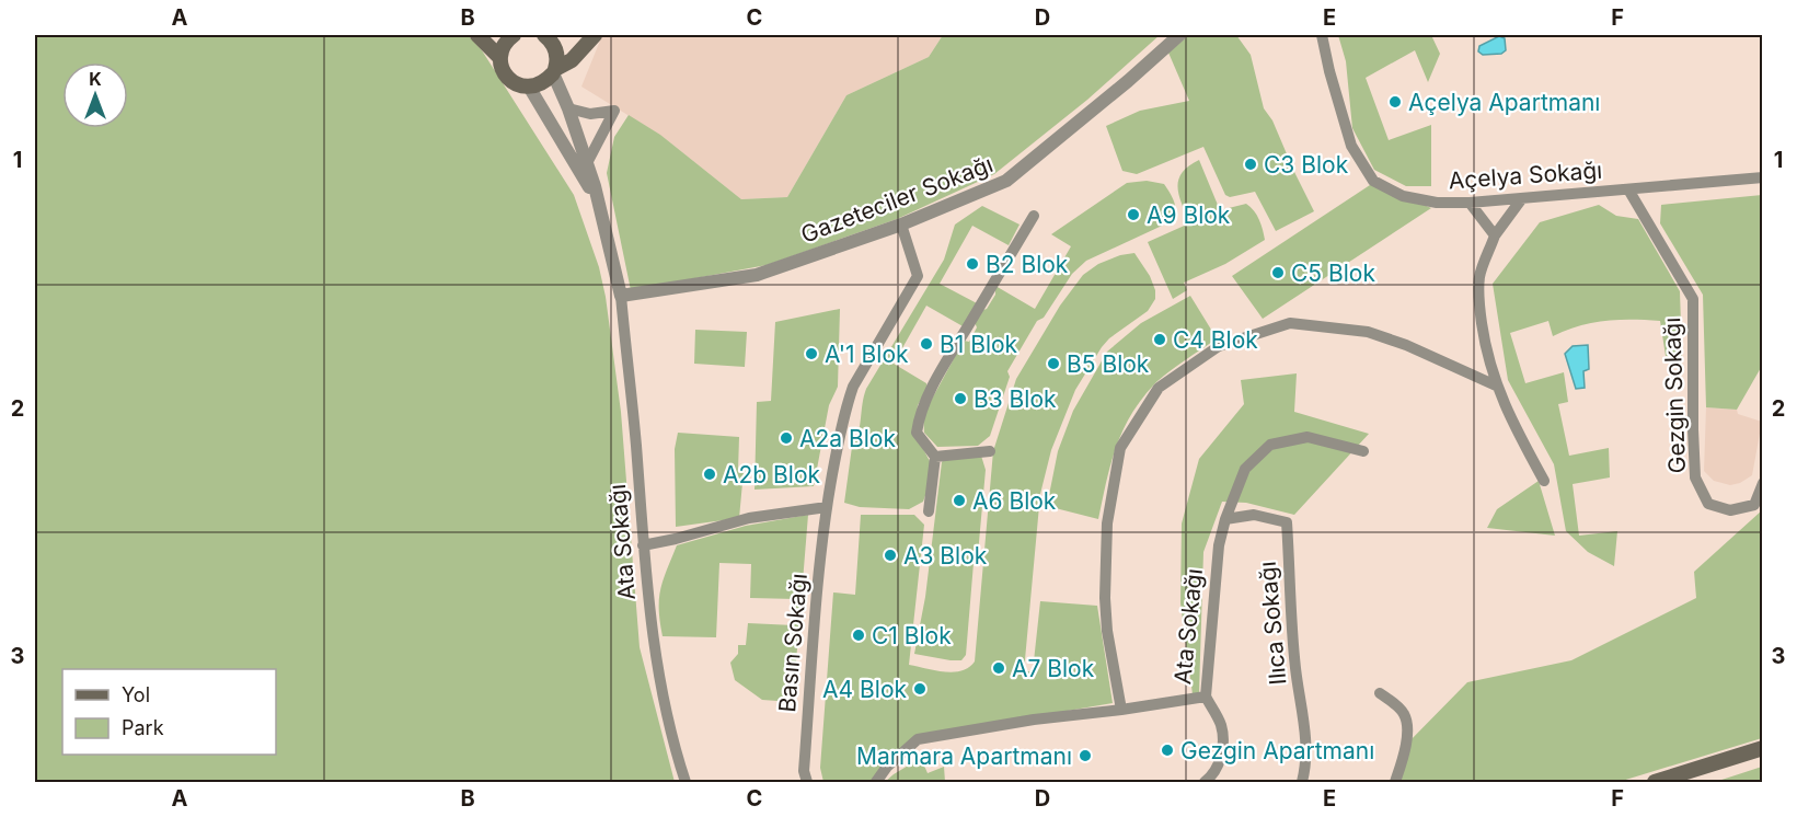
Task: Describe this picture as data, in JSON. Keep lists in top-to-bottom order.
{
  "streets": {
    "street": [
      "Açelya Sokağı",
      "Gazeteciler Sokağı",
      "Gezgin Sokağı",
      "Ata Sokağı",
      "Ilıca Sokağı",
      "Basın Sokağı"
    ]
  },
  "crossings": [
    ["Açelya Sokağı", "Gezgin Sokağı"],
    ["Gazeteciler Sokağı", "Ata Sokağı"],
    ["Gazeteciler Sokağı", "Basın Sokağı"],
    ["Ata Sokağı", "Ilıca Sokağı"]
  ],
  "places": [
    "Açelya Apartmanı",
    "C3 Blok",
    "A9 Blok",
    "B2 Blok",
    "C5 Blok",
    "C4 Blok",
    "B1 Blok",
    "A'1 Blok",
    "B5 Blok",
    "B3 Blok",
    "A2a Blok",
    "A2b Blok",
    "A6 Blok",
    "A3 Blok",
    "C1 Blok",
    "A7 Blok",
    "A4 Blok",
    "Gezgin Apartmanı",
    "Marmara Apartmanı"
  ],
  "legend": ["Yol", "Park"],
  "north": "top",
  "grid": {
    "columns": [
      "A",
      "B",
      "C",
      "D",
      "E",
      "F"
    ],
    "rows": ["1", "2", "3"]
  }
}
